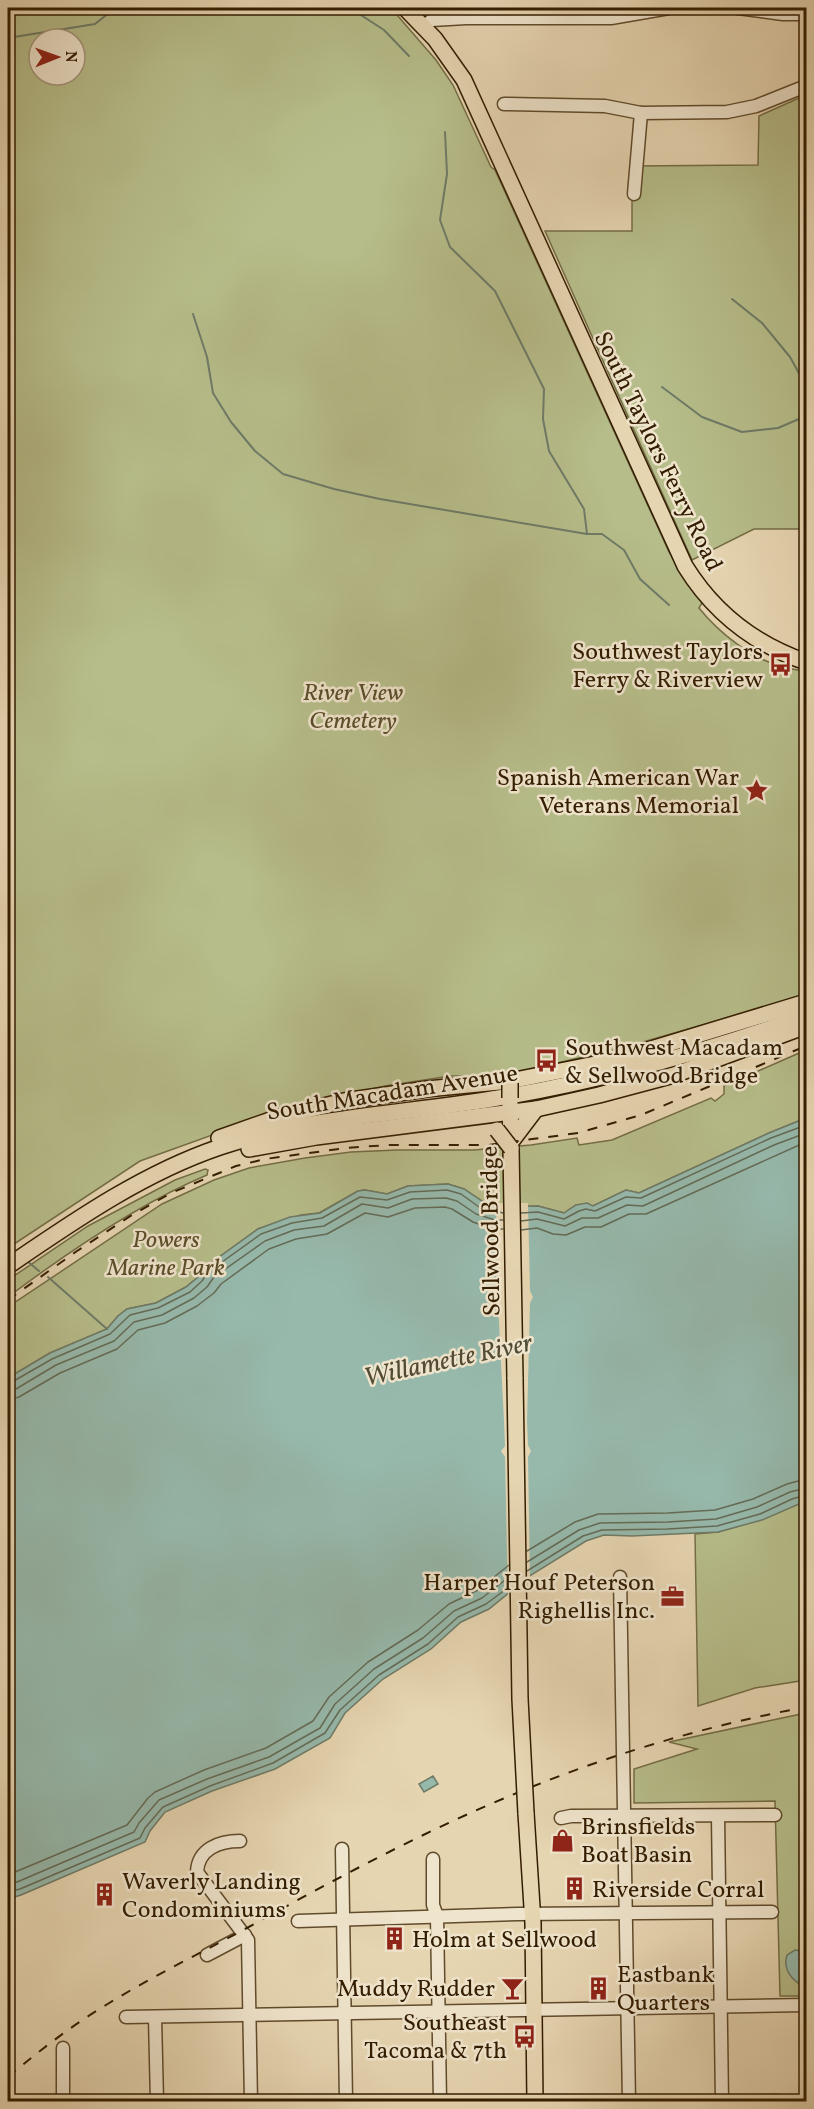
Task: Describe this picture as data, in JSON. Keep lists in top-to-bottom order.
{
  "streets": {
    "main road": ["South Taylors Ferry Road", "South Macadam Avenue", "Sellwood Bridge"]
  },
  "water": ["Willamette River"],
  "parks": ["River View Cemetery", "Powers Marine Park"],
  "places": {
    "bus stop": ["Southwest Taylors Ferry & Riverview", "Southwest Macadam & Sellwood Bridge", "Southeast Tacoma & 7th"],
    "place": ["Spanish American War Veterans Memorial"],
    "office": ["Harper Houf Peterson Righellis Inc."],
    "shop": ["Brinsfields Boat Basin"],
    "building": [
      "Riverside Corral",
      "Waverly Landing Condominiums",
      "Holm at Sellwood",
      "Eastbank Quarters"
    ],
    "bar": ["Muddy Rudder"]
  },
  "north": "right"
}
